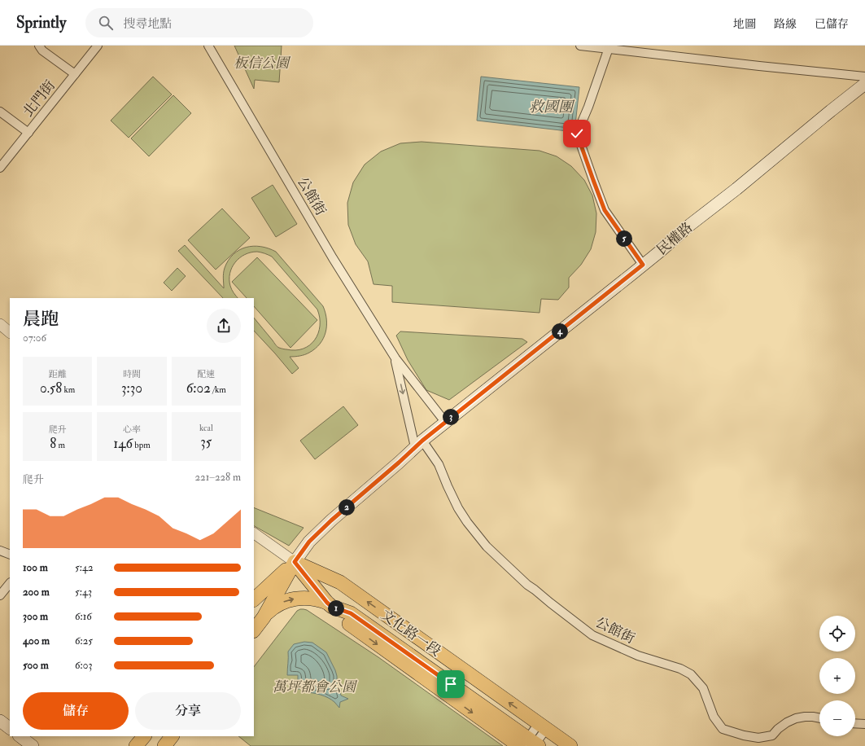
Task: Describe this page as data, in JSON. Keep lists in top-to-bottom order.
{
  "streets": {
    "main road": ["民權路", "文化路一段"],
    "street": ["北門街", "公館街"]
  },
  "crossings": [
    ["公館街", "民權路"],
    ["民權路", "文化路一段"]
  ],
  "water": ["救國團"],
  "parks": ["板信公園", "萬坪都會公園"],
  "page": {
    "header": "Sprintly",
    "search": "搜尋地點",
    "nav": ["地圖", "路線", "已儲存"],
    "pins": [
      "5",
      "4",
      "3",
      "2",
      "1"
    ],
    "heading": ["晨跑", "07:06"],
    "stats": [
      ["距離", "0.58 km"],
      ["時間", "3:30"],
      ["配速", "6:02 /km"],
      ["爬升", "8 m"],
      ["心率", "146 bpm"],
      ["kcal", "35"]
    ],
    "chart": ["爬升", "221–228 m"],
    "list": [
      {
        "name": "100 m",
        "note": "5:42"
      },
      {
        "name": "200 m",
        "note": "5:43"
      },
      {
        "name": "300 m",
        "note": "6:16"
      },
      {
        "name": "400 m",
        "note": "6:25"
      },
      {
        "name": "500 m",
        "note": "6:03"
      }
    ],
    "map_buttons": ["+", "−"],
    "buttons": ["儲存", "分享"]
  }
}
